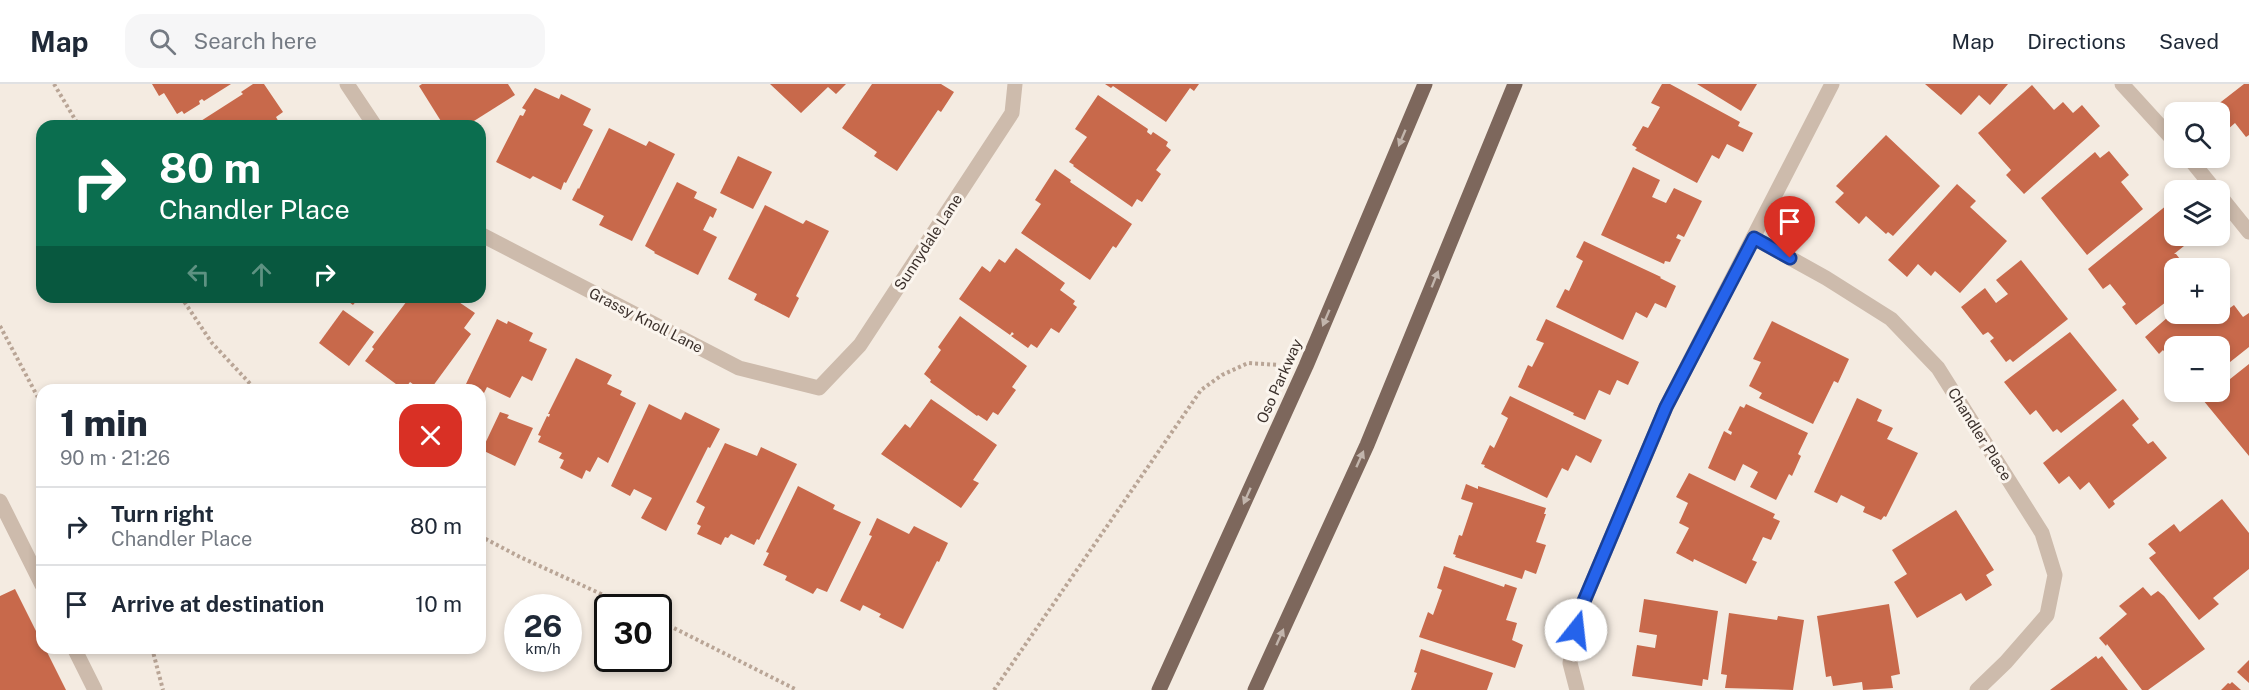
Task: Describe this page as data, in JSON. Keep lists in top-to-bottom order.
{
  "streets": {
    "main road": ["Oso Parkway"],
    "street": ["Sunnydale Lane", "Grassy Knoll Lane", "Chandler Place"]
  },
  "crossings": [
    ["Sunnydale Lane", "Grassy Knoll Lane"]
  ],
  "page": {
    "header": "Map",
    "search": "Search here",
    "nav": ["Map", "Directions", "Saved"],
    "map_buttons": ["+", "−"],
    "turn": ["80 m", "Chandler Place"],
    "heading": ["1 min", "90 m · 21:26"],
    "list": [
      {
        "name": "Turn right",
        "note": "Chandler Place",
        "value": "80 m"
      },
      {
        "name": "Arrive at destination",
        "value": "10 m"
      }
    ],
    "speed": "26 km/h",
    "limit": "30"
  }
}
